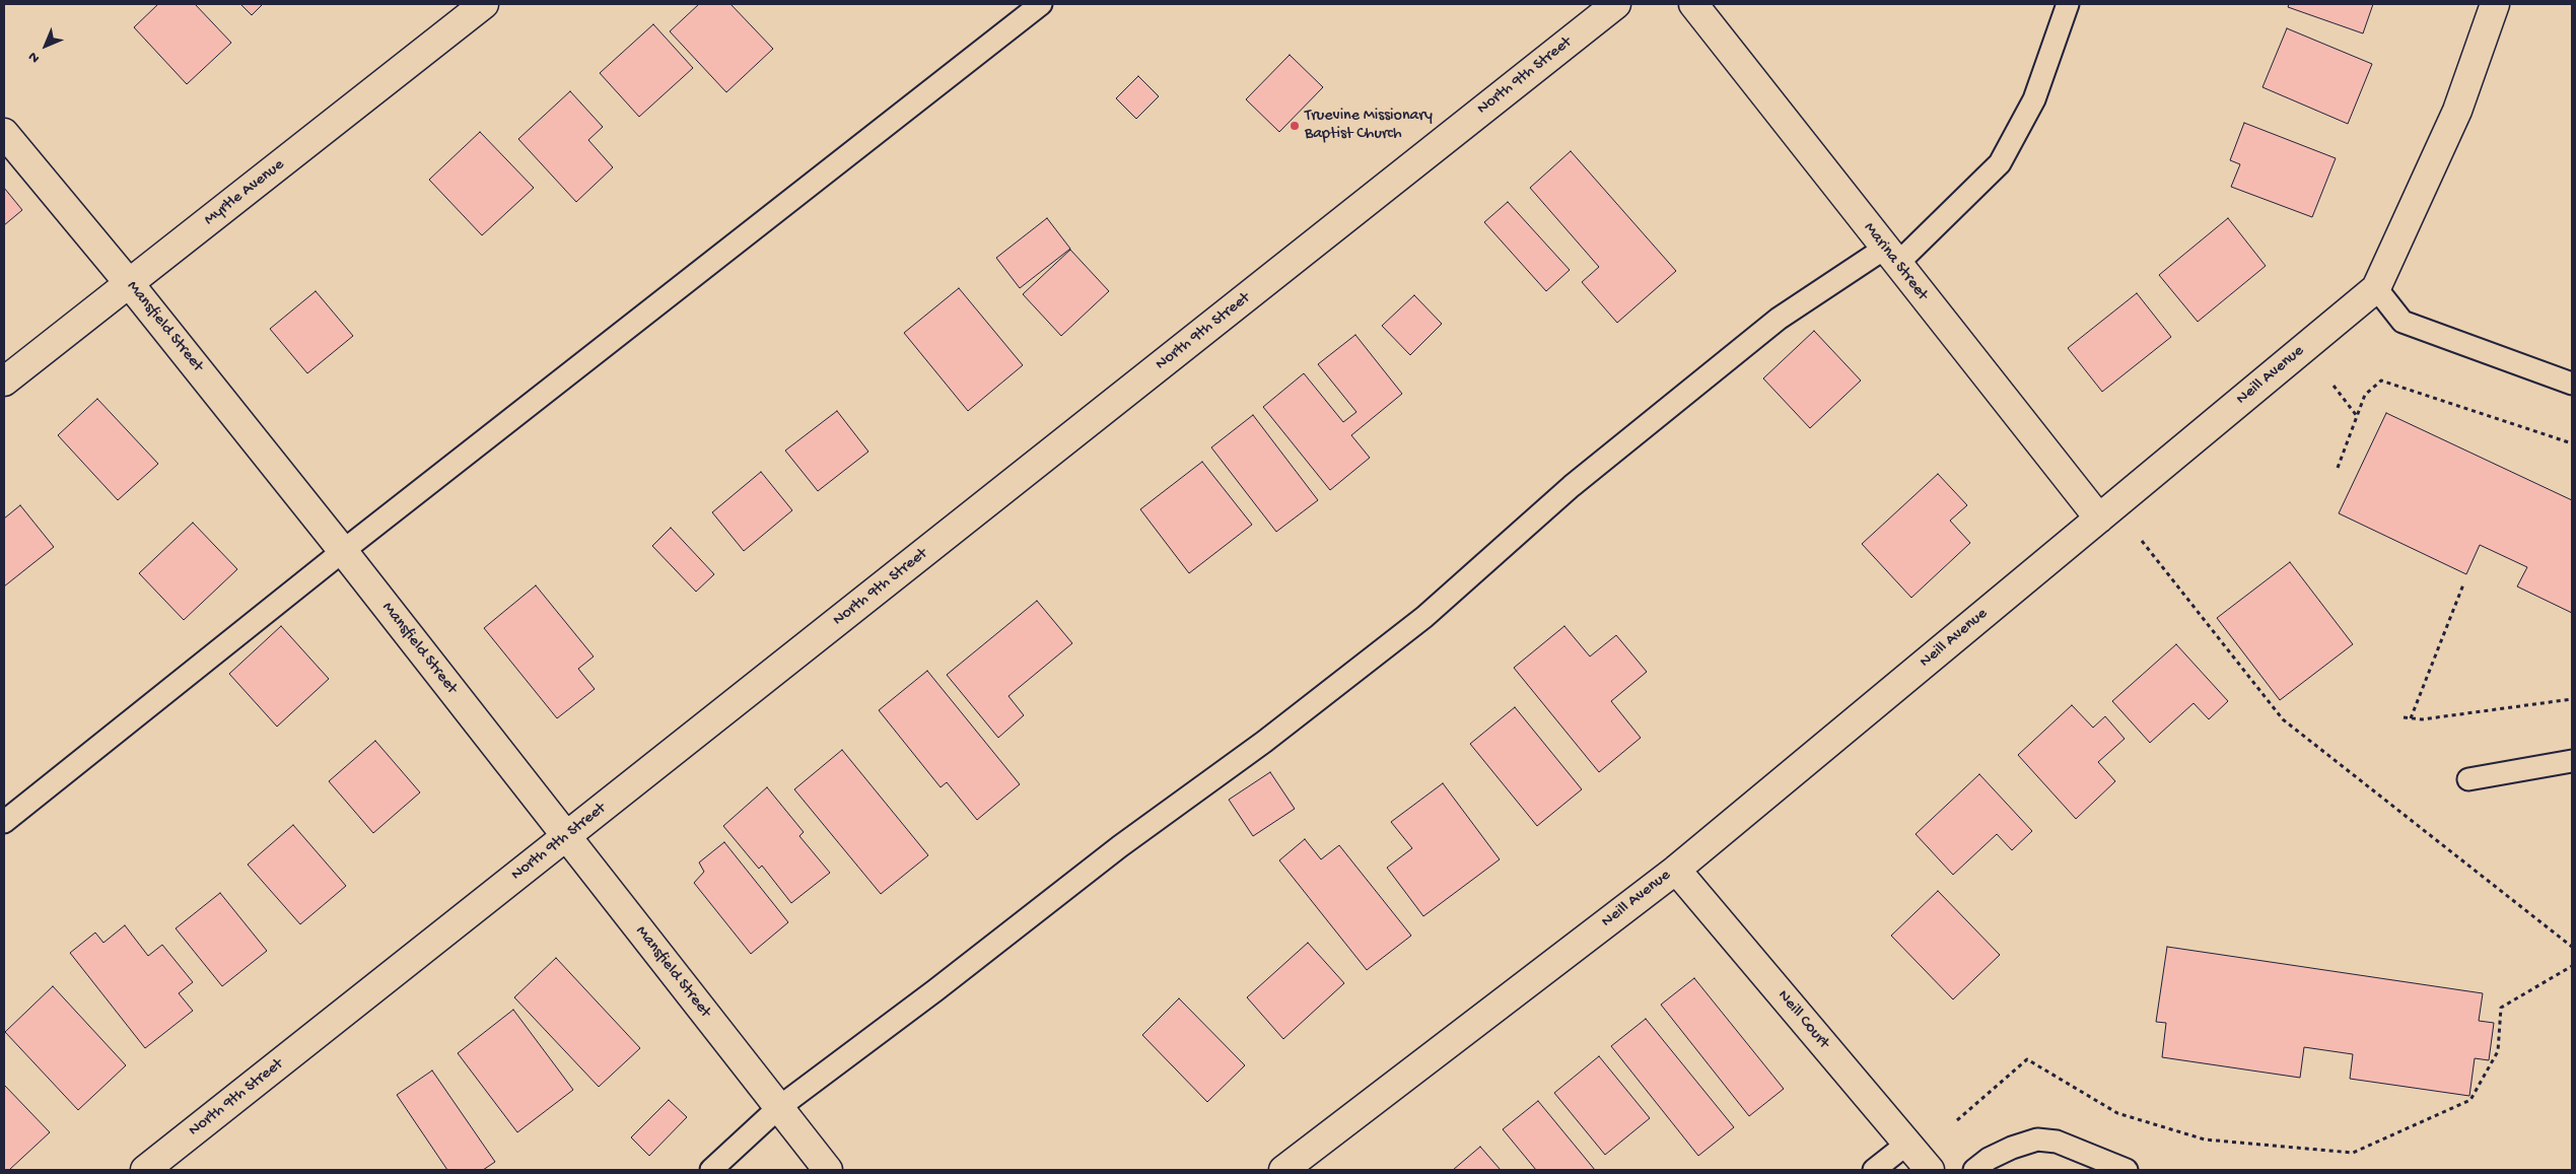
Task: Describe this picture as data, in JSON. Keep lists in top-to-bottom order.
{
  "streets": {
    "street": [
      "North 9th Street",
      "Myrtle Avenue",
      "Marina Street",
      "Mansfield Street",
      "Neill Avenue",
      "Neill Court"
    ]
  },
  "crossings": [
    ["North 9th Street", "Mansfield Street"],
    ["Myrtle Avenue", "Mansfield Street"],
    ["Marina Street", "Neill Avenue"],
    ["Neill Avenue", "Neill Court"]
  ],
  "places": ["Truevine Missionary Baptist Church"],
  "north": "bottom left"
}
